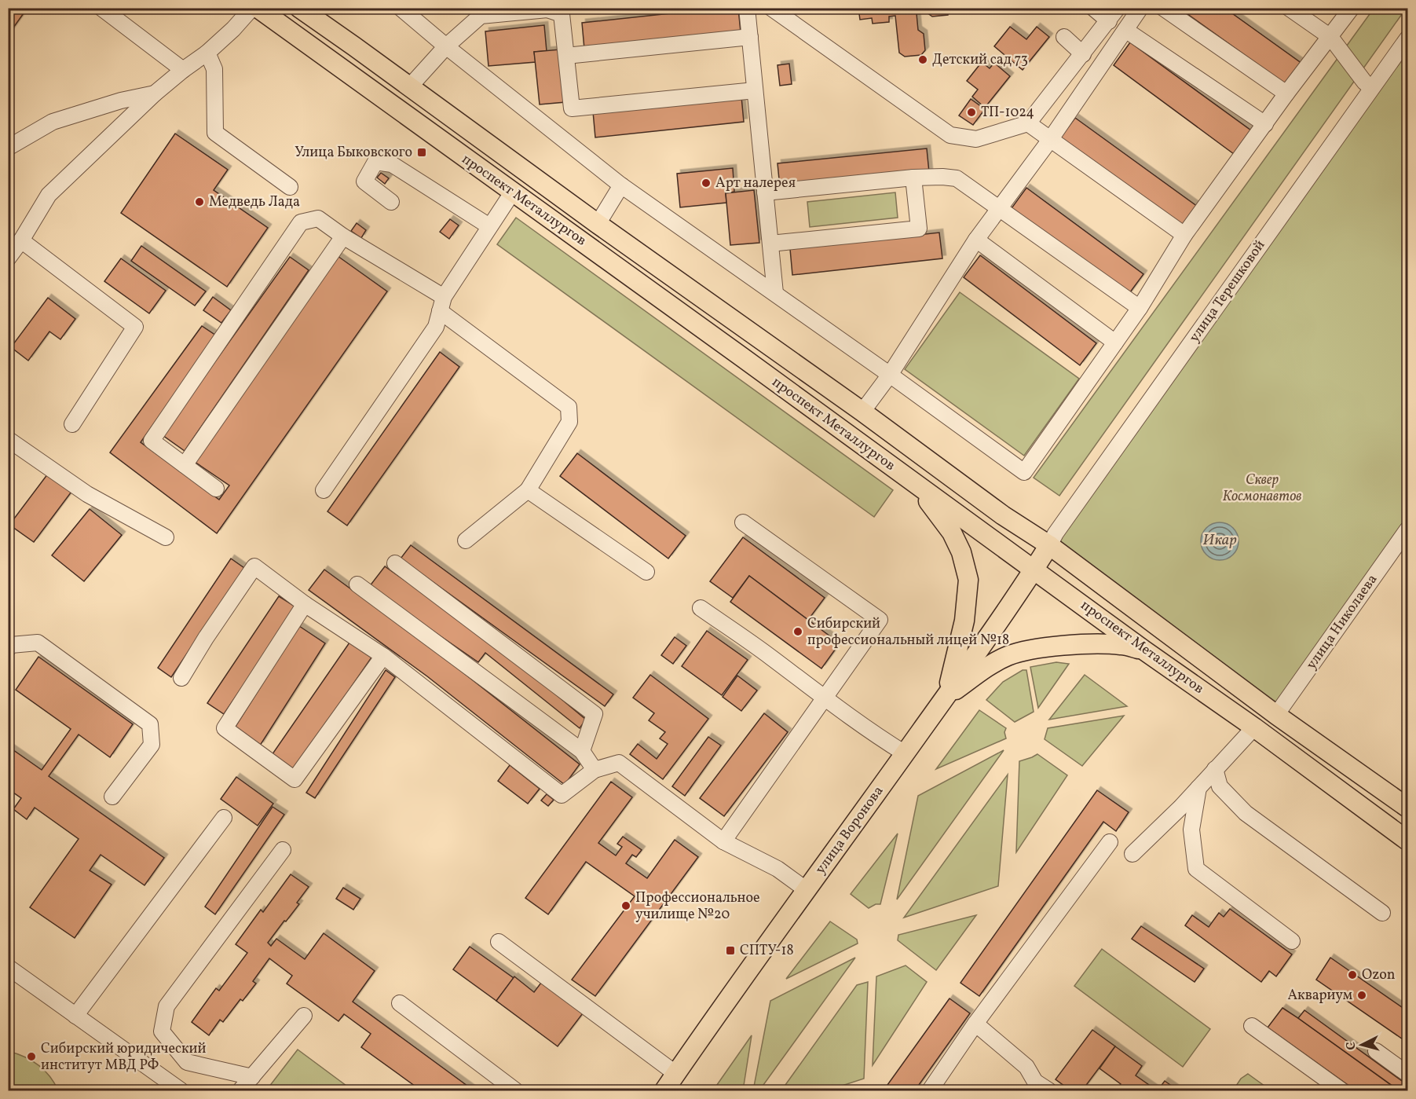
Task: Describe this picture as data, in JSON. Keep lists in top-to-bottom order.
{
  "streets": {
    "main road": ["проспект Металлургов", "улица Воронова"],
    "street": ["улица Терешковой", "улица Николаева"]
  },
  "crossings": [
    ["проспект Металлургов", "улица Терешковой"],
    ["проспект Металлургов", "улица Николаева"],
    ["проспект Металлургов", "улица Воронова"],
    ["улица Терешковой", "улица Воронова"]
  ],
  "water": ["Икар"],
  "parks": ["Сквер Космонавтов"],
  "places": {
    "other": [
      "Детский сад 73",
      "ТП-1024",
      "Арт налерея",
      "Медведь Лада",
      "Сибирский профессиональный лицей №18",
      "Профессиональное училище №20",
      "Ozon",
      "Аквариум",
      "Сибирский юридический институт МВД РФ"
    ],
    "transit": ["Улица Быковского", "СПТУ-18"]
  },
  "north": "left"
}
